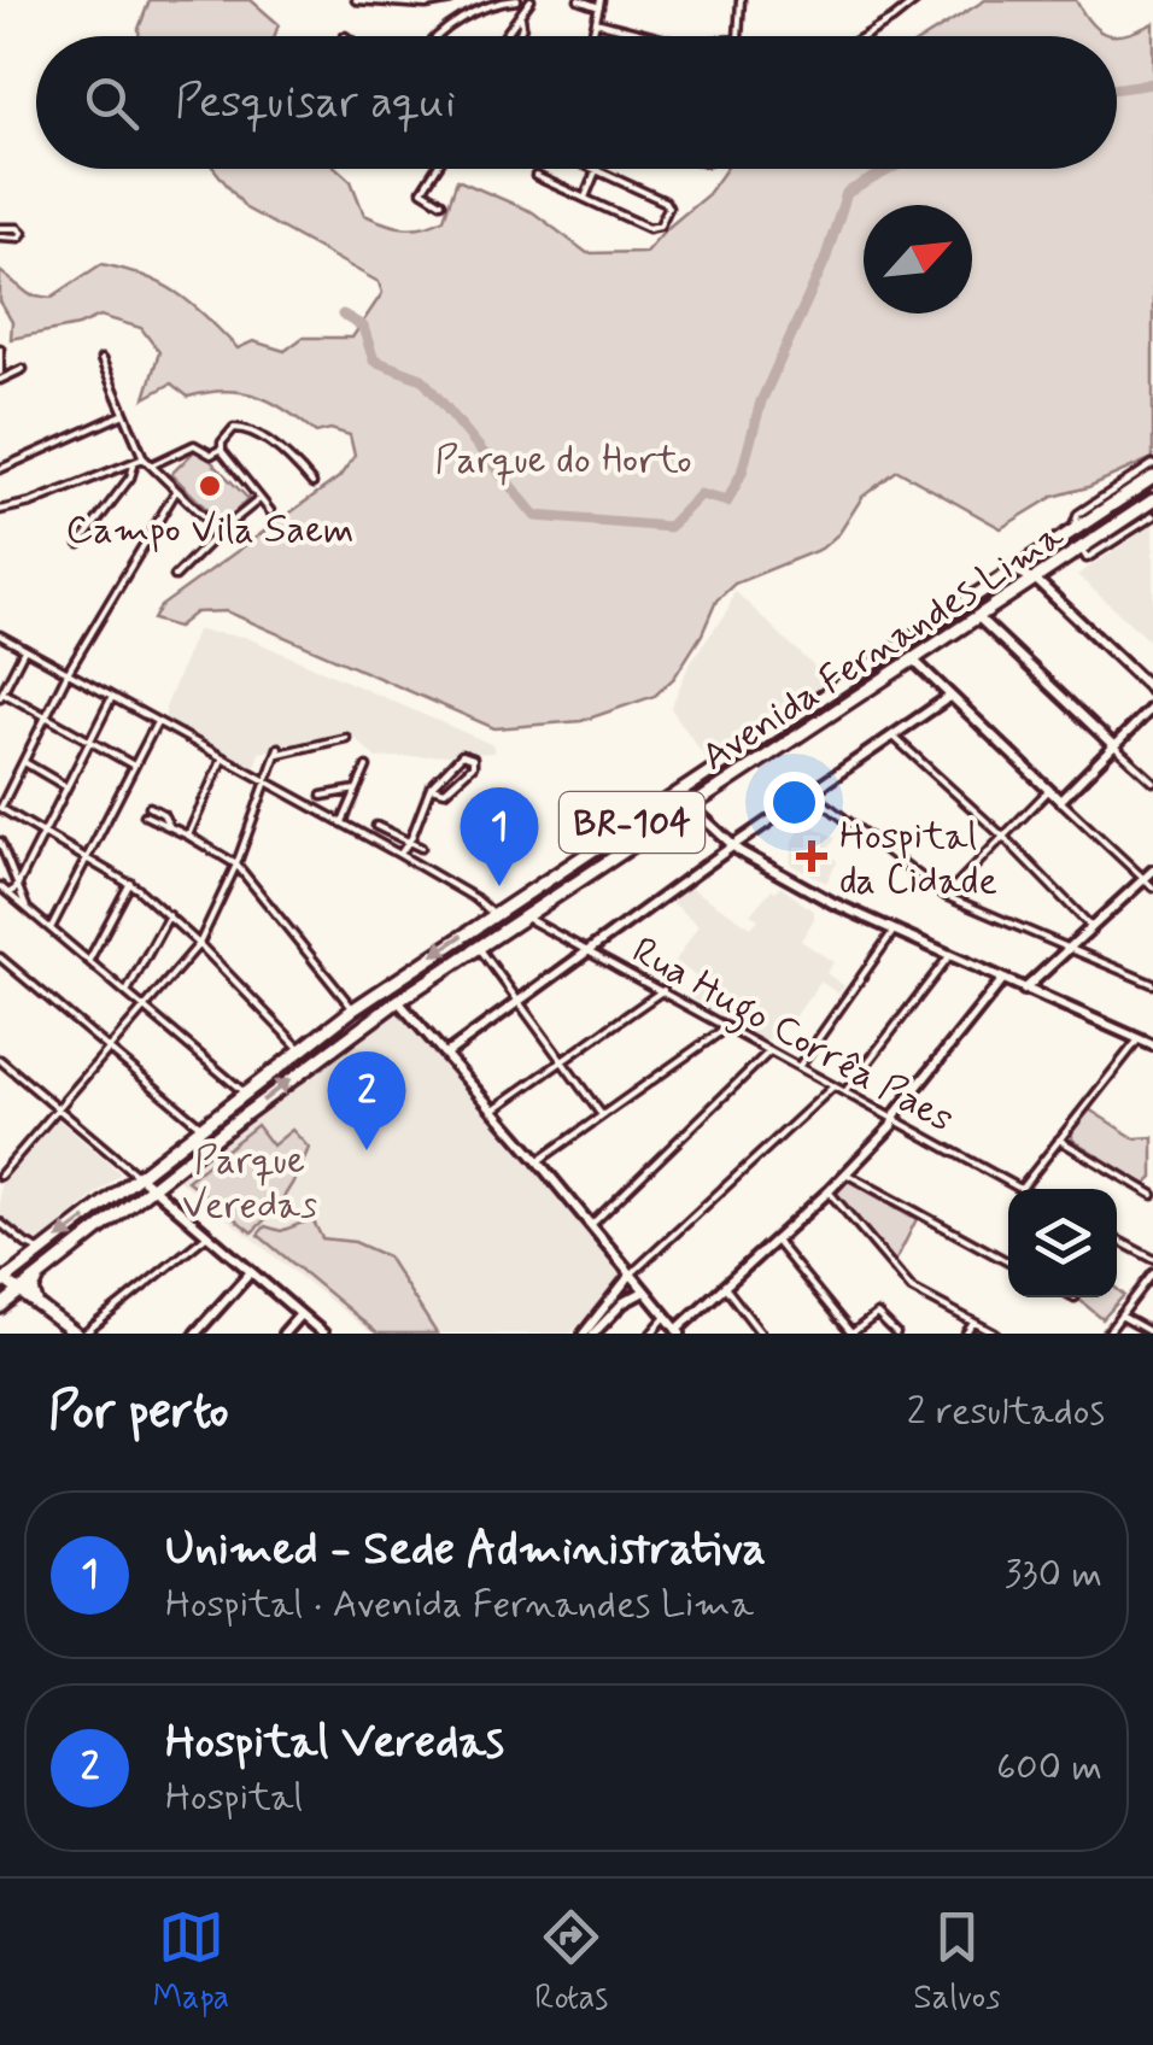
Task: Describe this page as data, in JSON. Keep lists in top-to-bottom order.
{
  "streets": {
    "highway": ["Avenida Fernandes Lima", "BR-104"],
    "street": ["Rua Hugo Corrêa Paes"]
  },
  "crossings": [
    ["Avenida Fernandes Lima", "Rua Hugo Corrêa Paes"]
  ],
  "parks": ["Parque do Horto", "Parque Veredas"],
  "places": {
    "other": ["Campo Vila Saem"],
    "health": ["Hospital da Cidade"]
  },
  "north": "top right",
  "page": {
    "search": "Pesquisar aqui",
    "pins": ["1", "2"],
    "heading": ["Por perto", "2 resultados"],
    "list": [
      {
        "mark": "1",
        "name": "Unimed - Sede Administrativa",
        "note": "Hospital · Avenida Fernandes Lima",
        "value": "330 m"
      },
      {
        "mark": "2",
        "name": "Hospital Veredas",
        "note": "Hospital",
        "value": "600 m"
      }
    ],
    "nav": ["Mapa", "Rotas", "Salvos"]
  }
}
